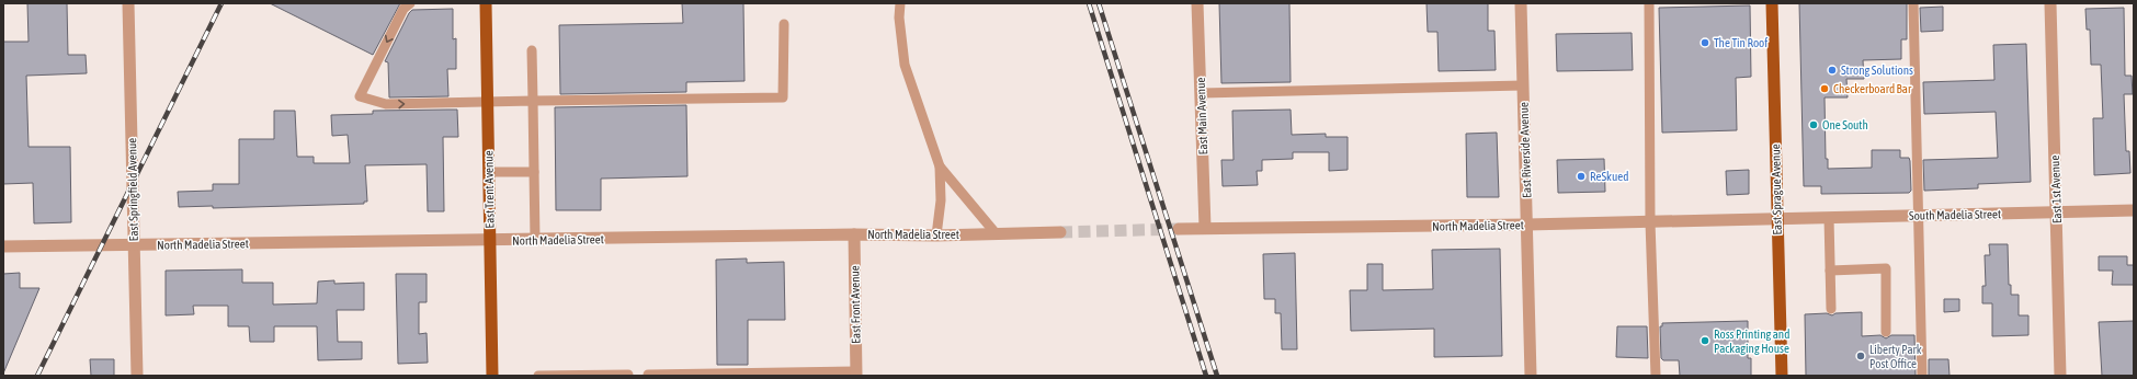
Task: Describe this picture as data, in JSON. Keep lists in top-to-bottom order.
{
  "streets": {
    "main road": ["East Trent Avenue", "East Sprague Avenue"],
    "street": [
      "East Main Avenue",
      "East Riverside Avenue",
      "East Springfield Avenue",
      "East 1st Avenue",
      "South Madelia Street",
      "North Madelia Street",
      "East Front Avenue"
    ]
  },
  "crossings": [
    ["East Main Avenue", "North Madelia Street"],
    ["East Riverside Avenue", "North Madelia Street"],
    ["East Springfield Avenue", "North Madelia Street"],
    ["East Trent Avenue", "North Madelia Street"],
    ["East Sprague Avenue", "South Madelia Street"],
    ["East Sprague Avenue", "North Madelia Street"],
    ["East 1st Avenue", "South Madelia Street"],
    ["South Madelia Street", "North Madelia Street"],
    ["North Madelia Street", "East Front Avenue"]
  ],
  "places": [
    "The Tin Roof",
    "Strong Solutions",
    "Checkerboard Bar",
    "One South",
    "ReSkued",
    "Ross Printing and Packaging House",
    "Liberty Park Post Office"
  ]
}
